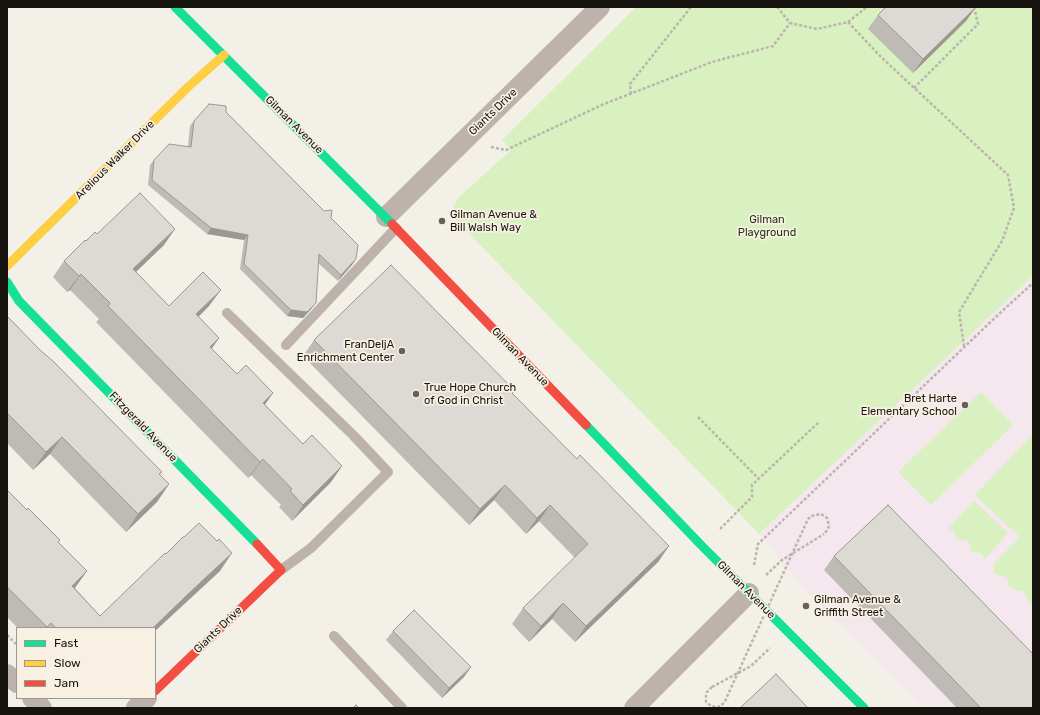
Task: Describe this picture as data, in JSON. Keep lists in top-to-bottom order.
{
  "streets": {
    "street": [
      "Giants Drive",
      "Gilman Avenue",
      "Arelious Walker Drive",
      "Fitzgerald Avenue"
    ]
  },
  "crossings": [
    ["Giants Drive", "Gilman Avenue"],
    ["Giants Drive", "Fitzgerald Avenue"],
    ["Gilman Avenue", "Arelious Walker Drive"]
  ],
  "parks": ["Gilman Playground"],
  "places": [
    "Gilman Avenue & Bill Walsh Way",
    "FranDeljA Enrichment Center",
    "True Hope Church of God in Christ",
    "Bret Harte Elementary School",
    "Gilman Avenue & Griffith Street"
  ],
  "legend": ["Fast", "Slow", "Jam"]
}
